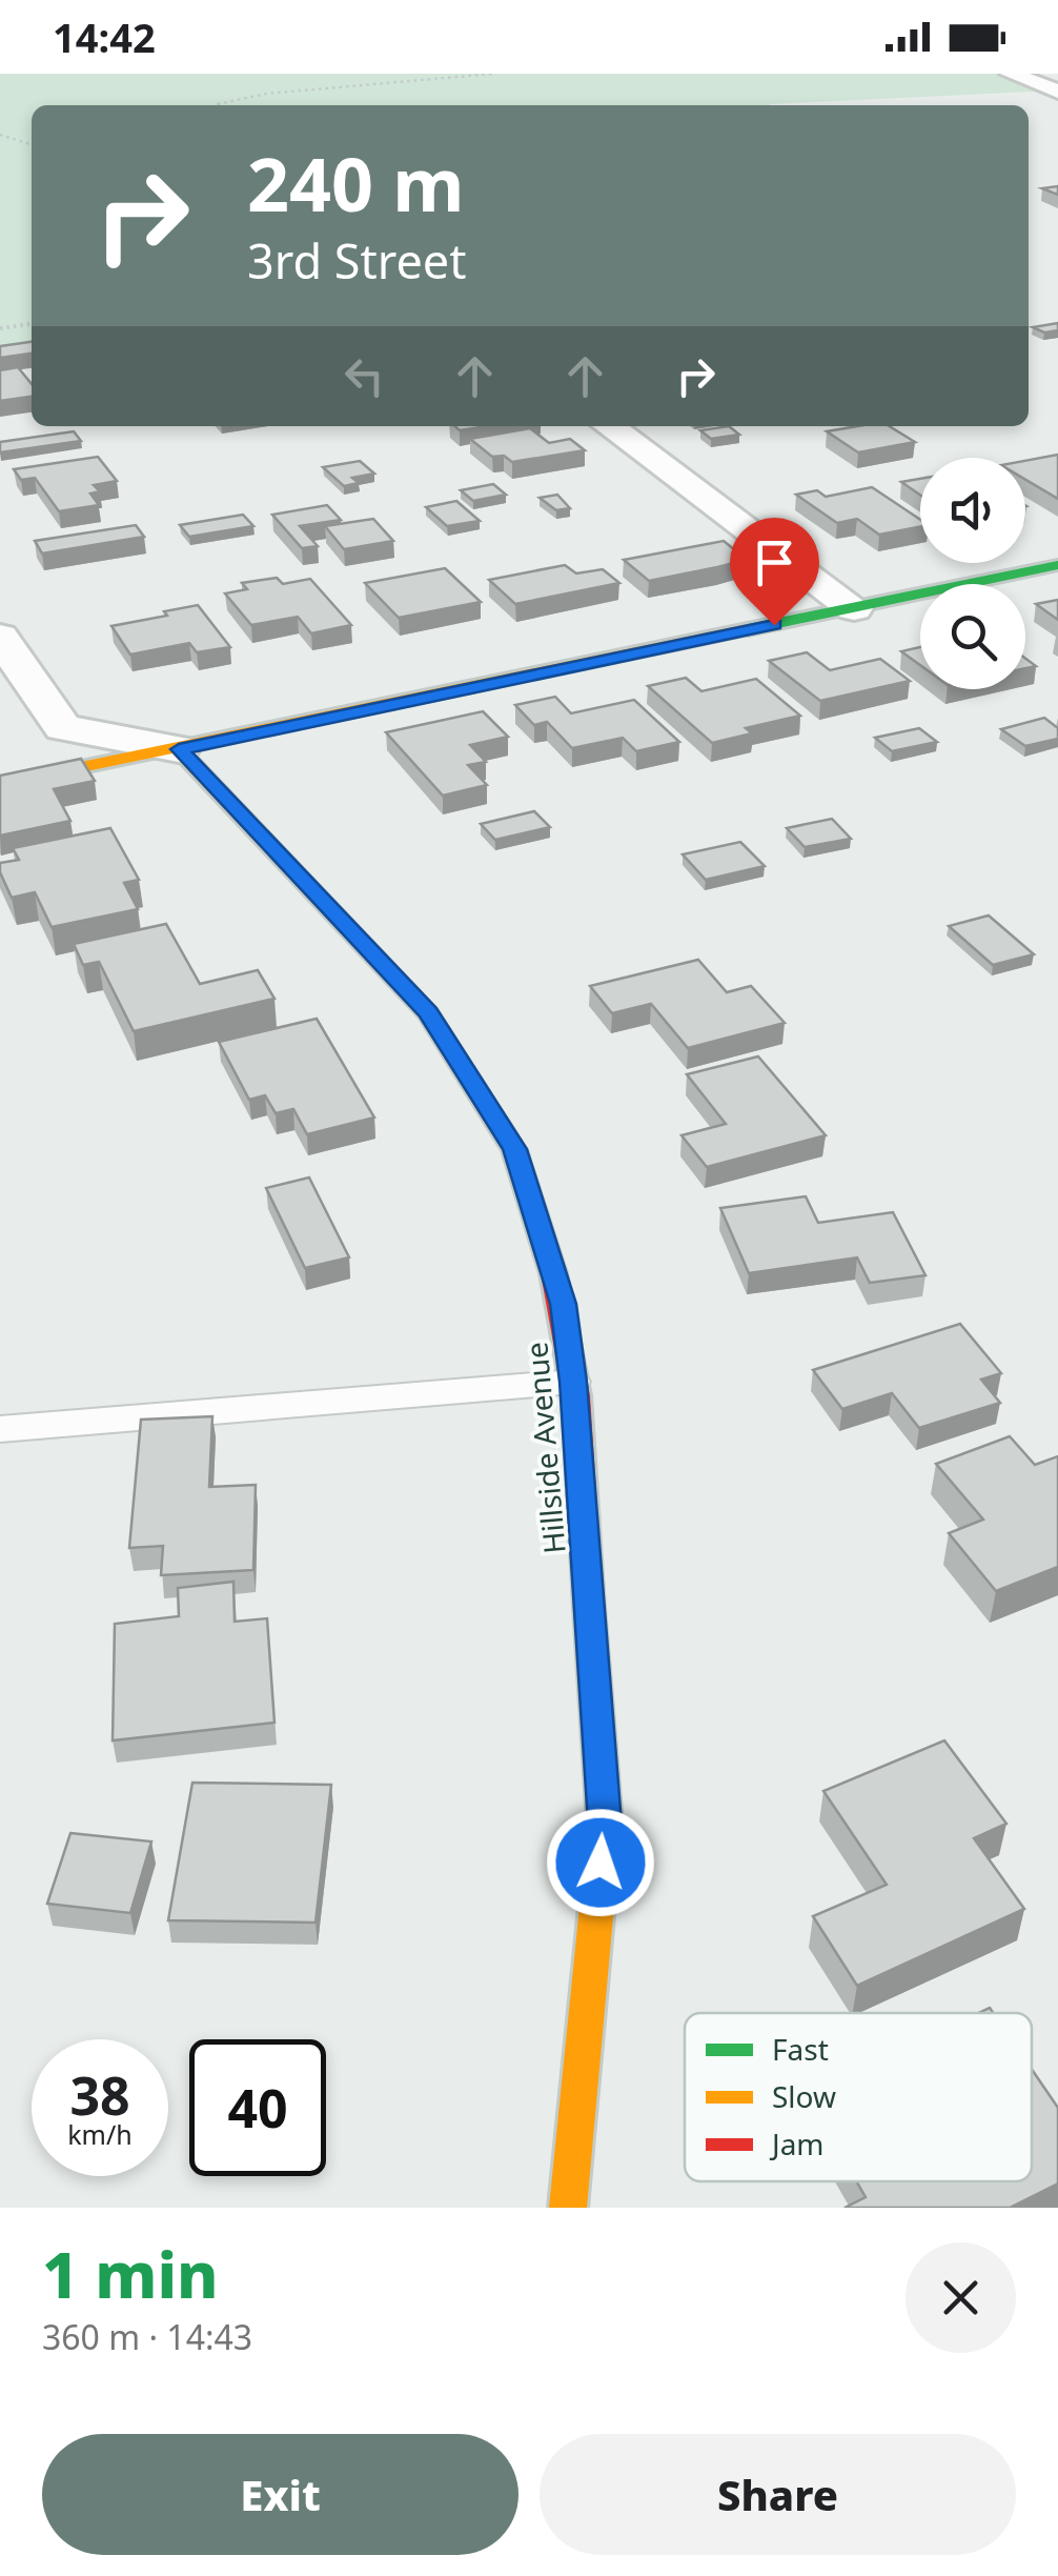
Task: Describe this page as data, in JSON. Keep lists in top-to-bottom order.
{
  "streets": {
    "street": ["Hillside Avenue"]
  },
  "legend": ["Fast", "Slow", "Jam"],
  "page": {
    "status": "14:42",
    "turn": ["240 m", "3rd Street"],
    "speed": "38 km/h",
    "limit": "40",
    "heading": ["1 min", "360 m · 14:43"],
    "buttons": ["Exit", "Share"]
  }
}
